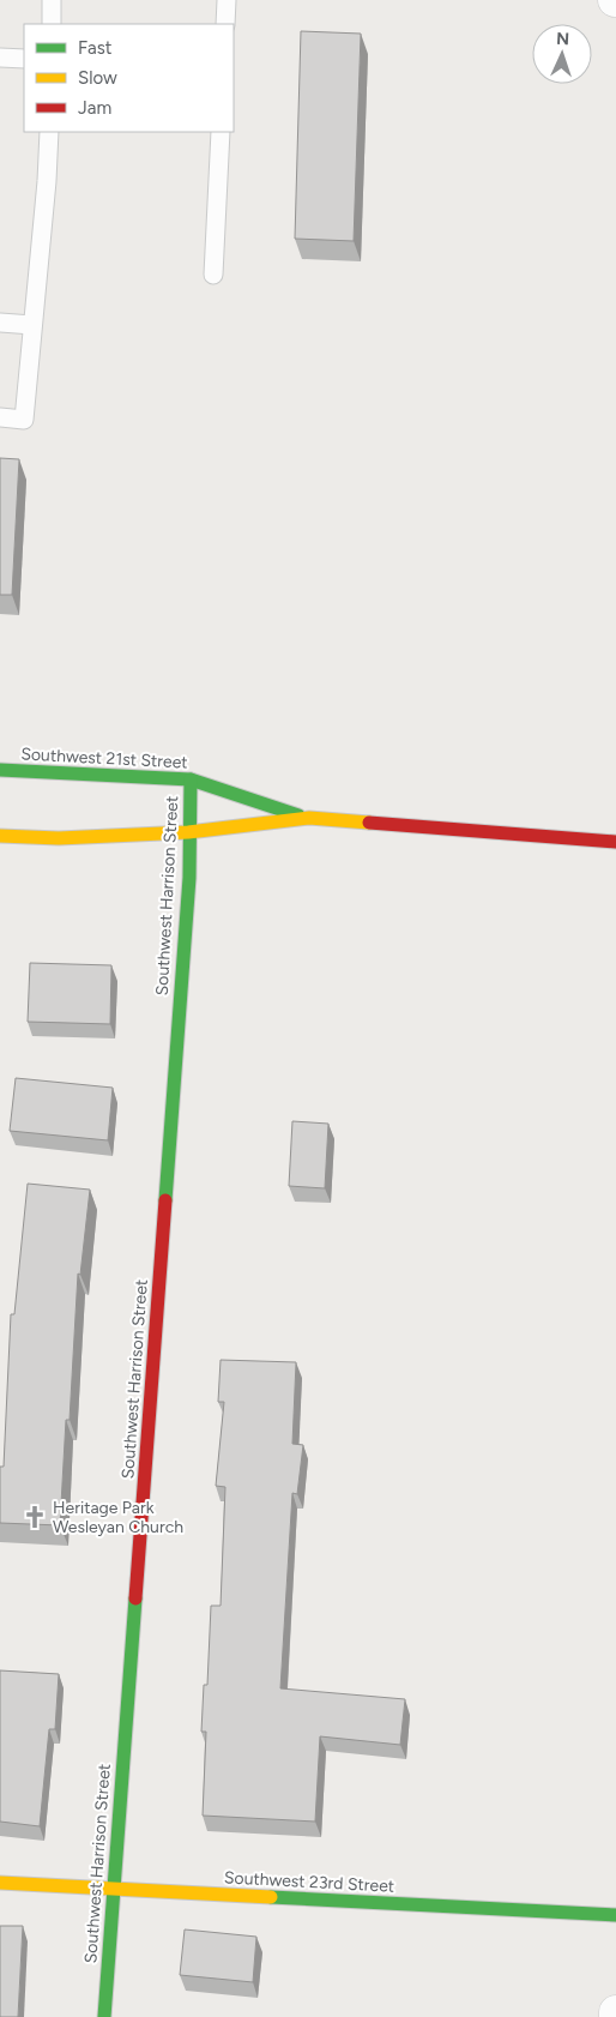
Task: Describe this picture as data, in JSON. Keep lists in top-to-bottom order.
{
  "streets": {
    "street": ["Southwest 21st Street", "Southwest Harrison Street", "Southwest 23rd Street"]
  },
  "crossings": [
    ["Southwest 21st Street", "Southwest Harrison Street"],
    ["Southwest Harrison Street", "Southwest 23rd Street"]
  ],
  "places": {
    "church": ["Heritage Park Wesleyan Church"]
  },
  "legend": ["Fast", "Slow", "Jam"],
  "north": "top"
}
